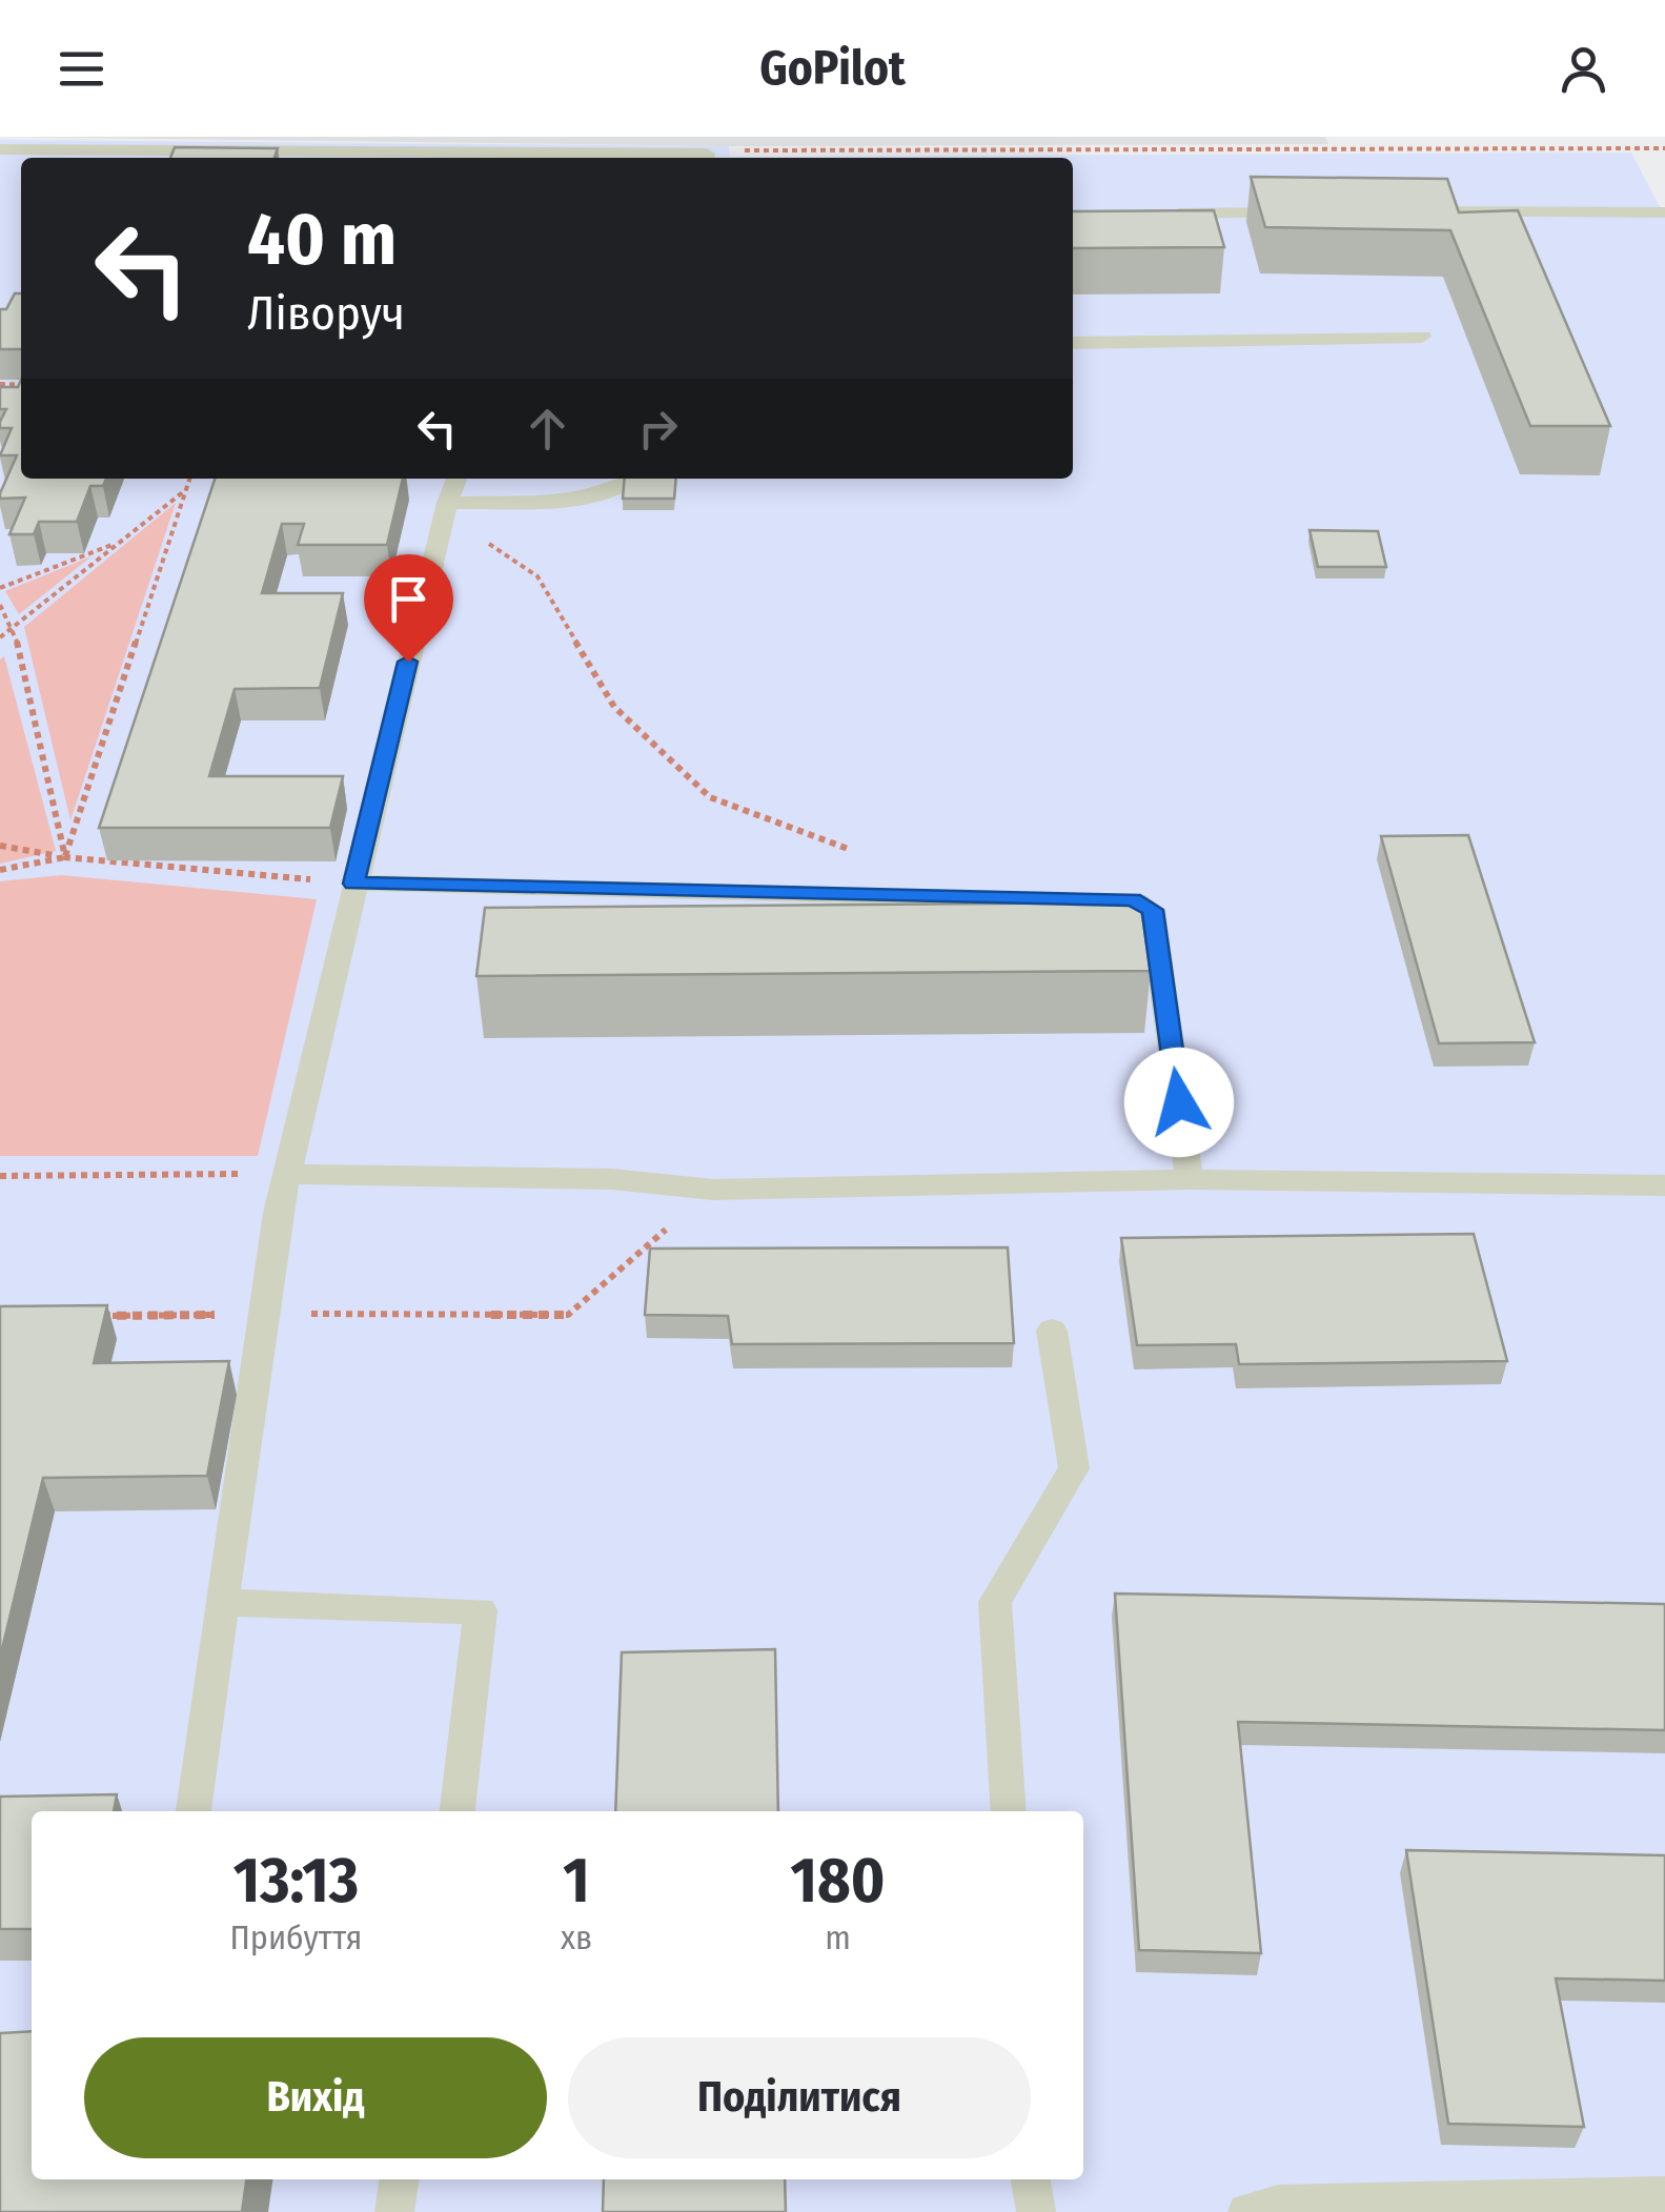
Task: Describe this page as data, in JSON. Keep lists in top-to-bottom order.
{
  "page": {
    "header": "GoPilot",
    "turn": ["40 m", "Ліворуч"],
    "eta": [
      "13:13",
      "Прибуття",
      "1",
      "хв",
      "180",
      "m"
    ],
    "buttons": ["Вихід", "Поділитися"]
  }
}
